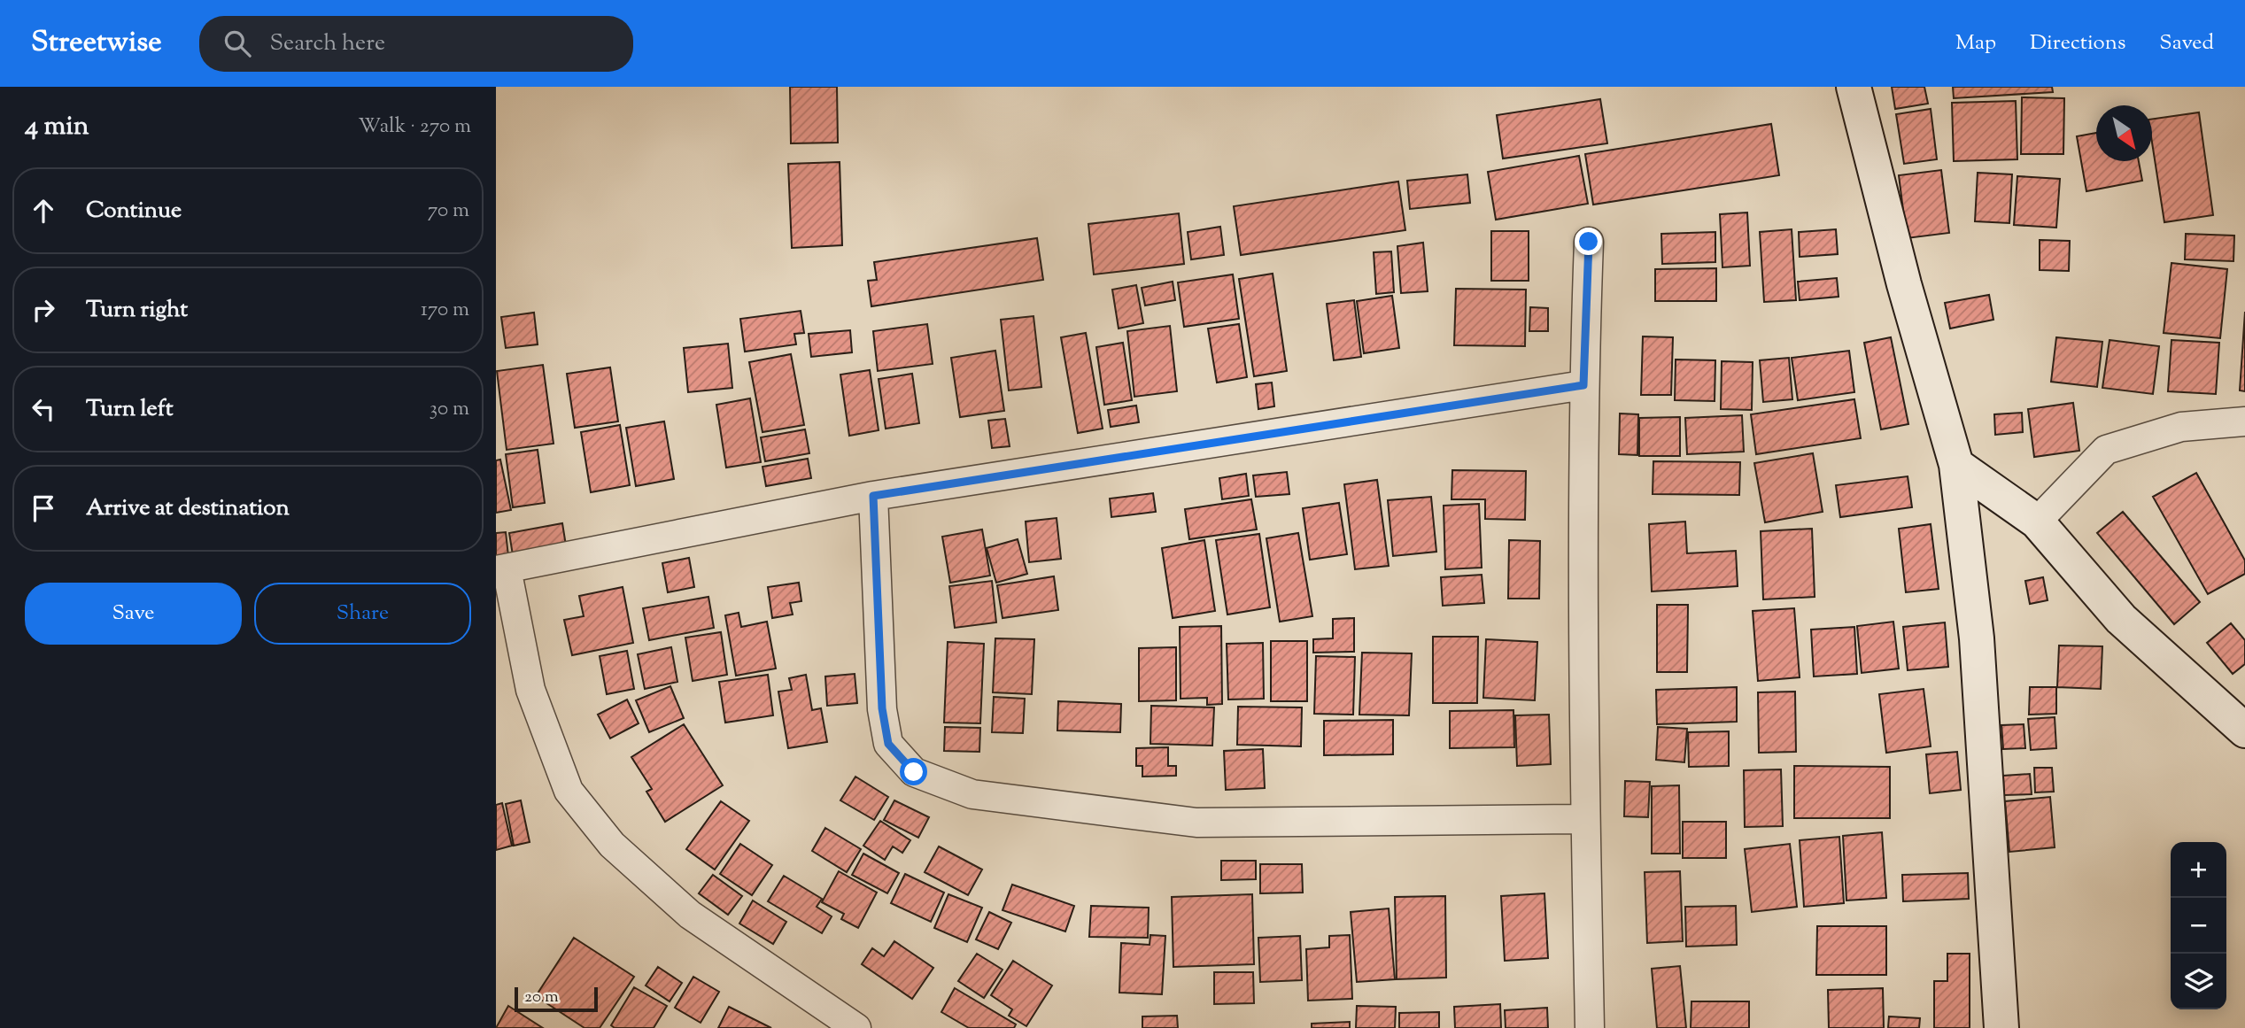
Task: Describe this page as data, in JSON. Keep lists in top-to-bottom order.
{
  "scale_bar": "20 m",
  "north": "bottom right",
  "page": {
    "header": "Streetwise",
    "search": "Search here",
    "nav": ["Map", "Directions", "Saved"],
    "heading": ["4 min", "Walk · 270 m"],
    "list": [
      ["Continue", "70 m"],
      ["Turn right", "170 m"],
      ["Turn left", "30 m"],
      "Arrive at destination"
    ],
    "buttons": ["Save", "Share"],
    "map_buttons": ["+", "−"],
    "scale": "20 m"
  }
}
